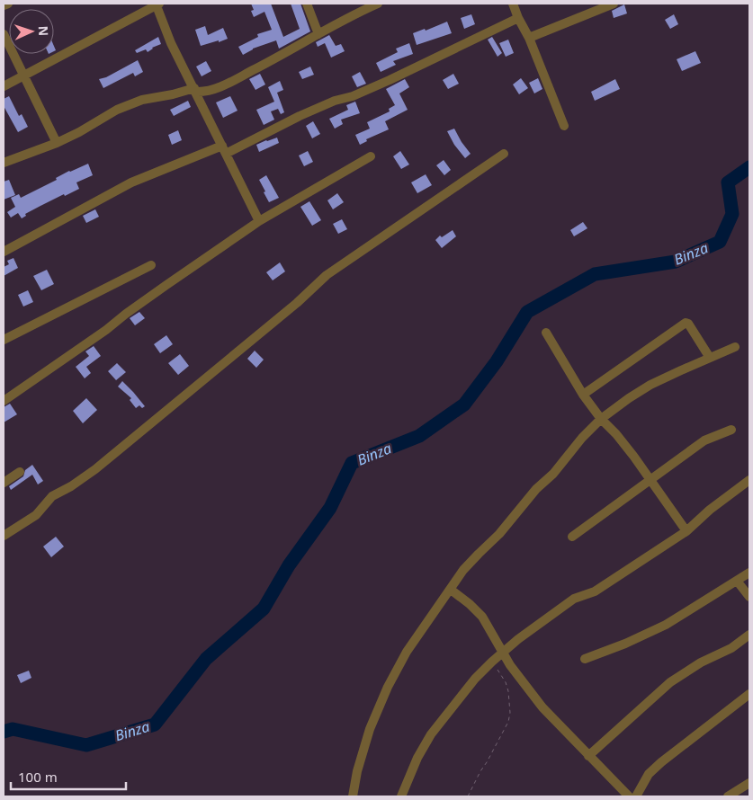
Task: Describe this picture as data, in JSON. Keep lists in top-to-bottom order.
{
  "water": ["Binza"],
  "scale_bar": "100 m",
  "north": "right"
}
